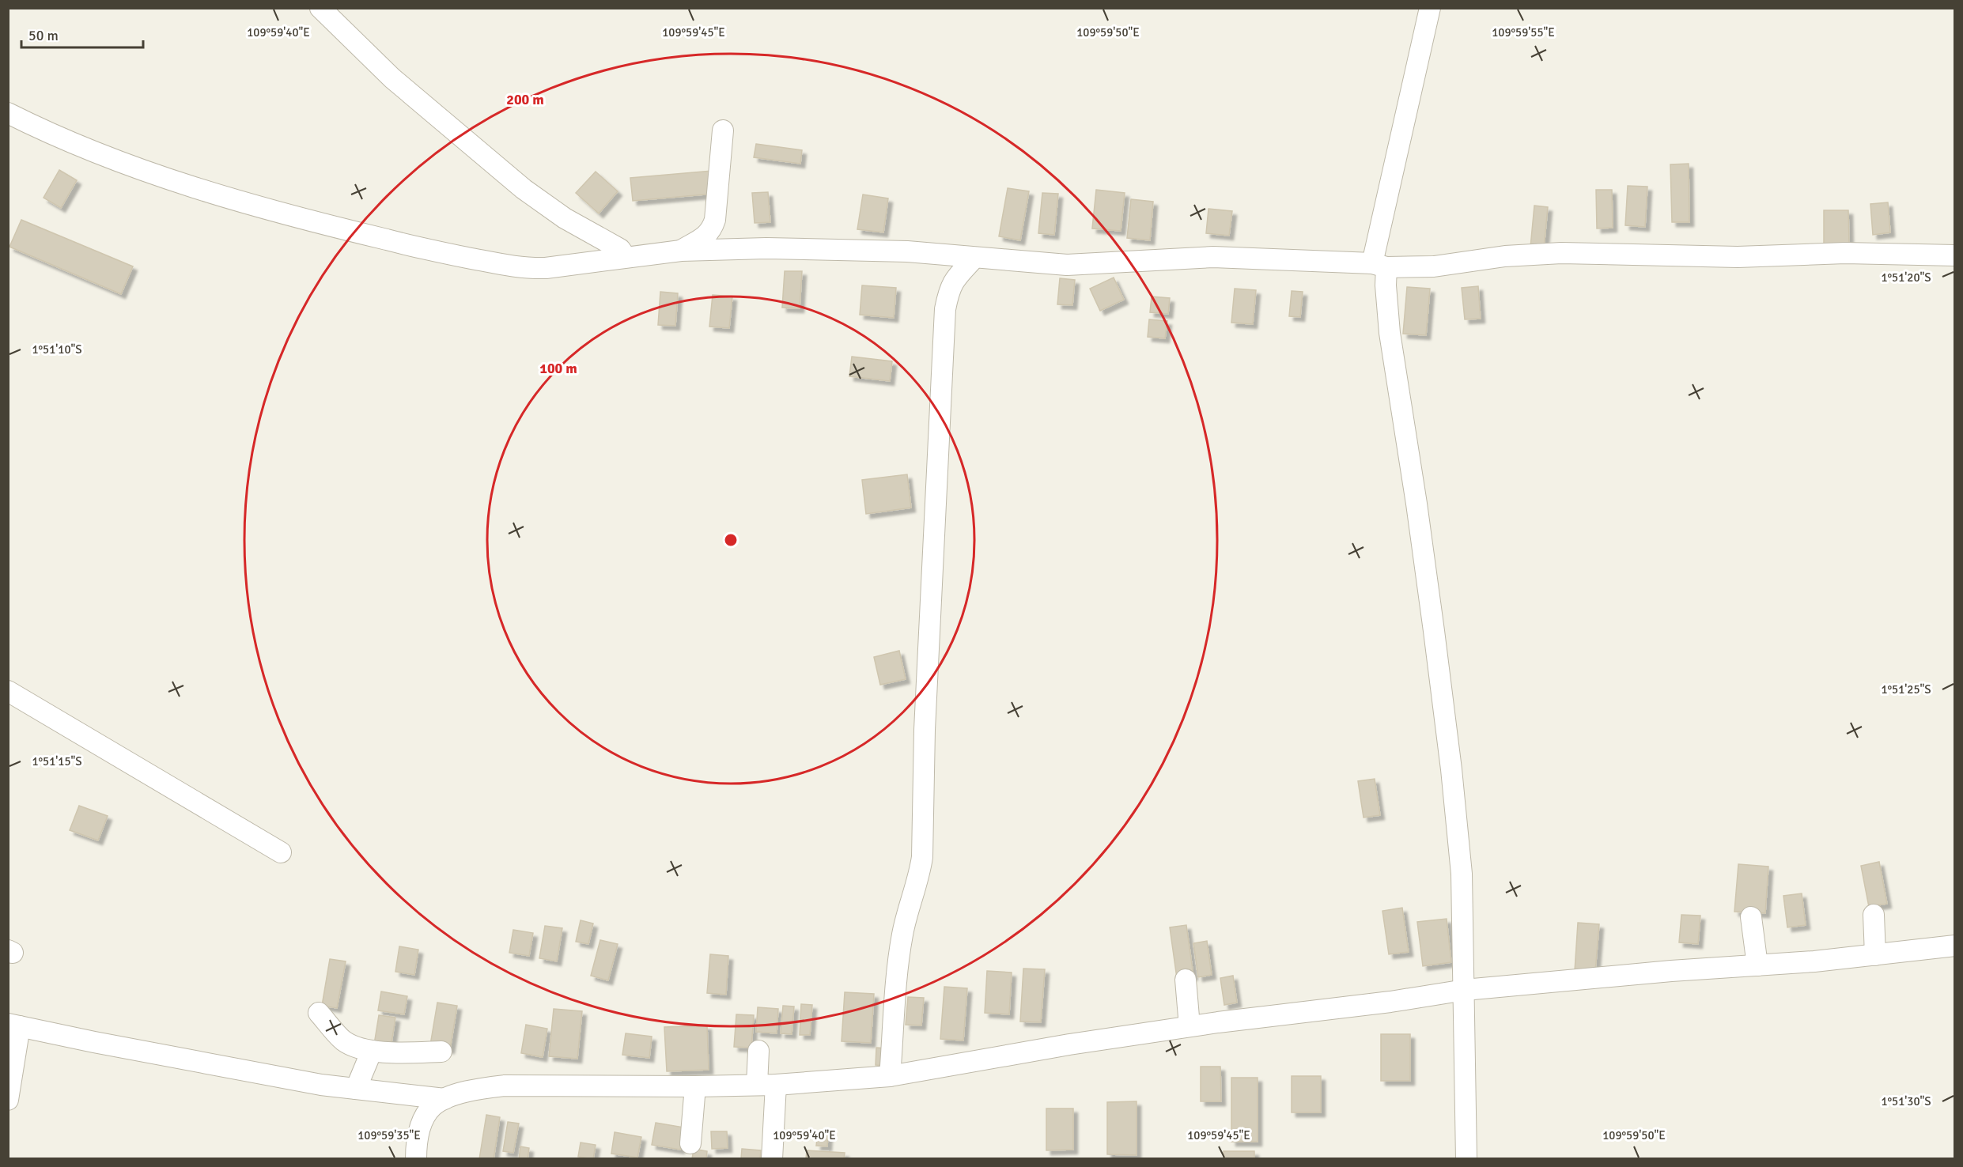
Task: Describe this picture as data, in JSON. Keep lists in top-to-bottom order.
{
  "scale_bar": "50 m",
  "coordinates": [
    "109°59'40\"E",
    "109°59'45\"E",
    "109°59'50\"E",
    "109°59'55\"E",
    "1°51'20\"S",
    "1°51'10\"S",
    "1°51'25\"S",
    "1°51'15\"S",
    "1°51'30\"S",
    "109°59'35\"E"
  ],
  "rings": ["200 m", "100 m"]
}
